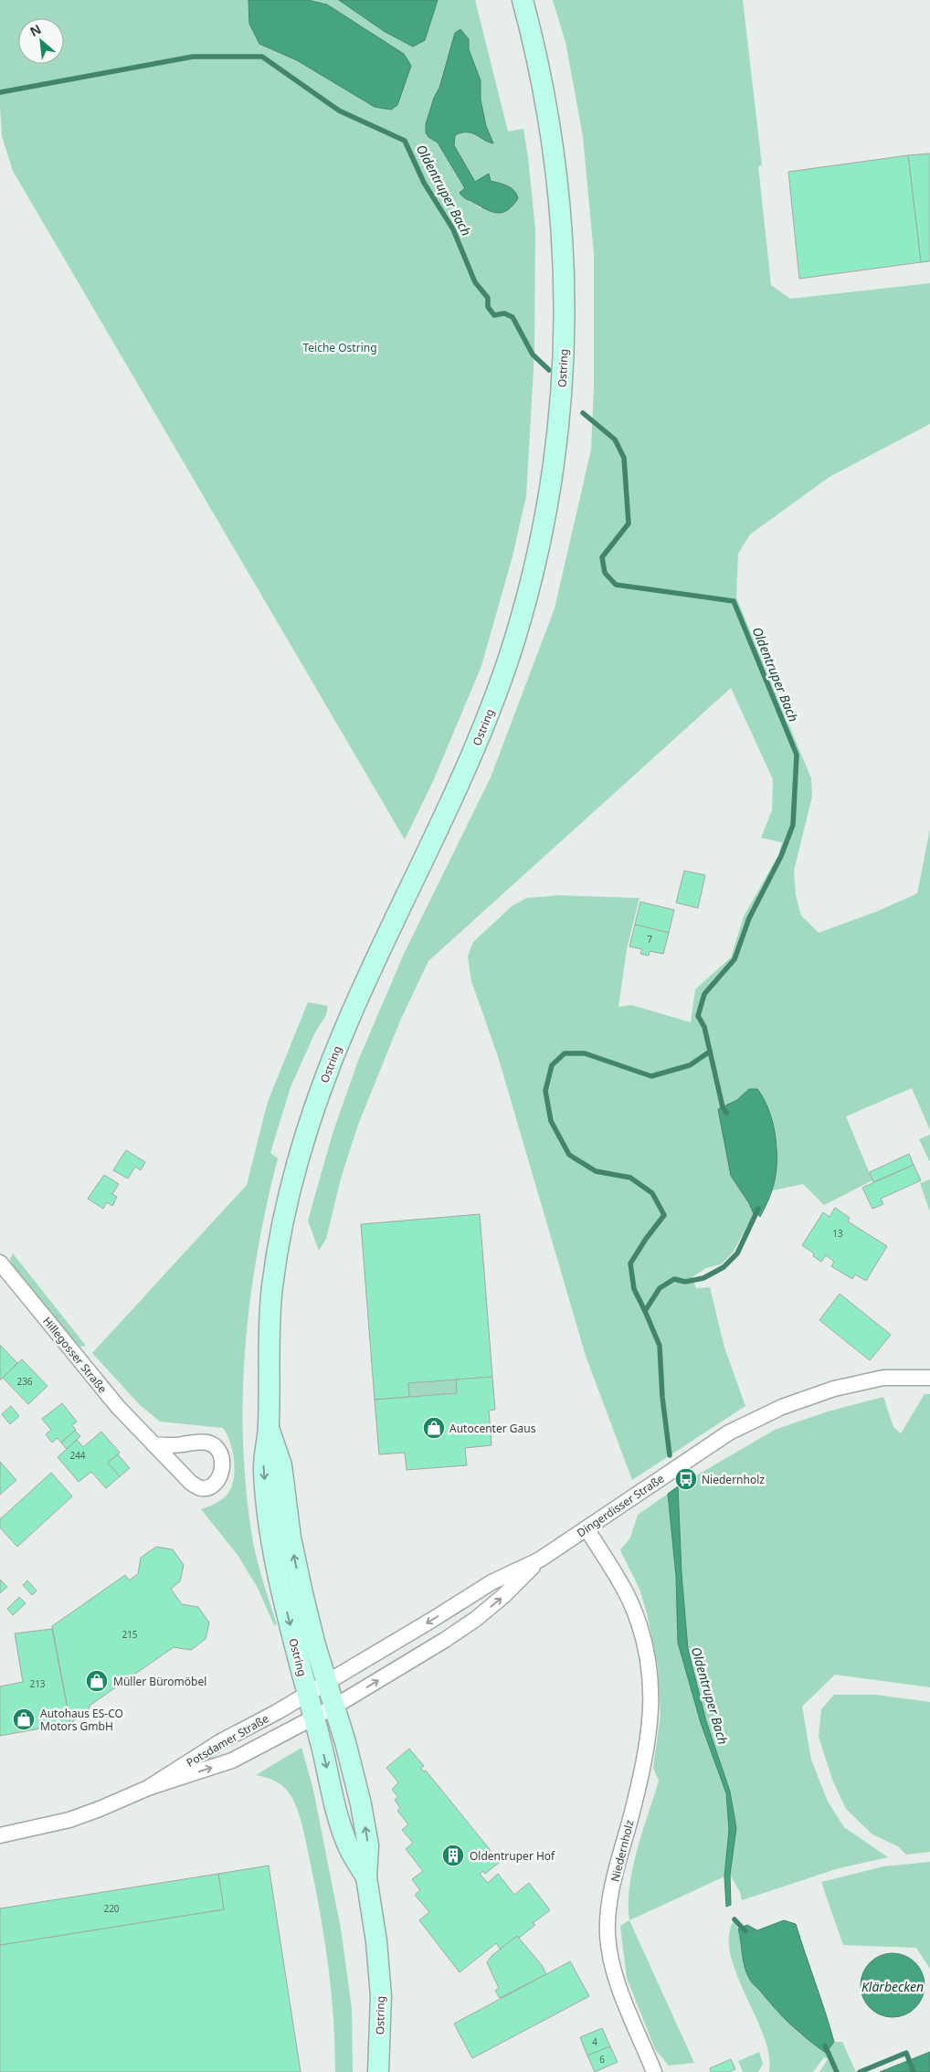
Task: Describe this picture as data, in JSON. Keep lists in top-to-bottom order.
{
  "streets": {
    "main road": ["Ostring"],
    "street": [
      "Hillegosser Straße",
      "Dingerdisser Straße",
      "Potsdamer Straße",
      "Niedernholz"
    ]
  },
  "crossings": [
    ["Ostring", "Dingerdisser Straße"],
    ["Ostring", "Potsdamer Straße"],
    ["Dingerdisser Straße", "Potsdamer Straße"],
    ["Dingerdisser Straße", "Niedernholz"]
  ],
  "water": ["Oldentruper Bach", "Klärbecken"],
  "parks": ["Teiche Ostring"],
  "places": {
    "shop": ["Autocenter Gaus", "Müller Büromöbel", "Autohaus ES-CO Motors GmbH"],
    "bus stop": ["Niedernholz"],
    "building": ["Oldentruper Hof"]
  },
  "house_numbers": [
    "7",
    "13",
    "236",
    "244",
    "215",
    "213",
    "220",
    "4",
    "6"
  ],
  "north": "top left"
}
